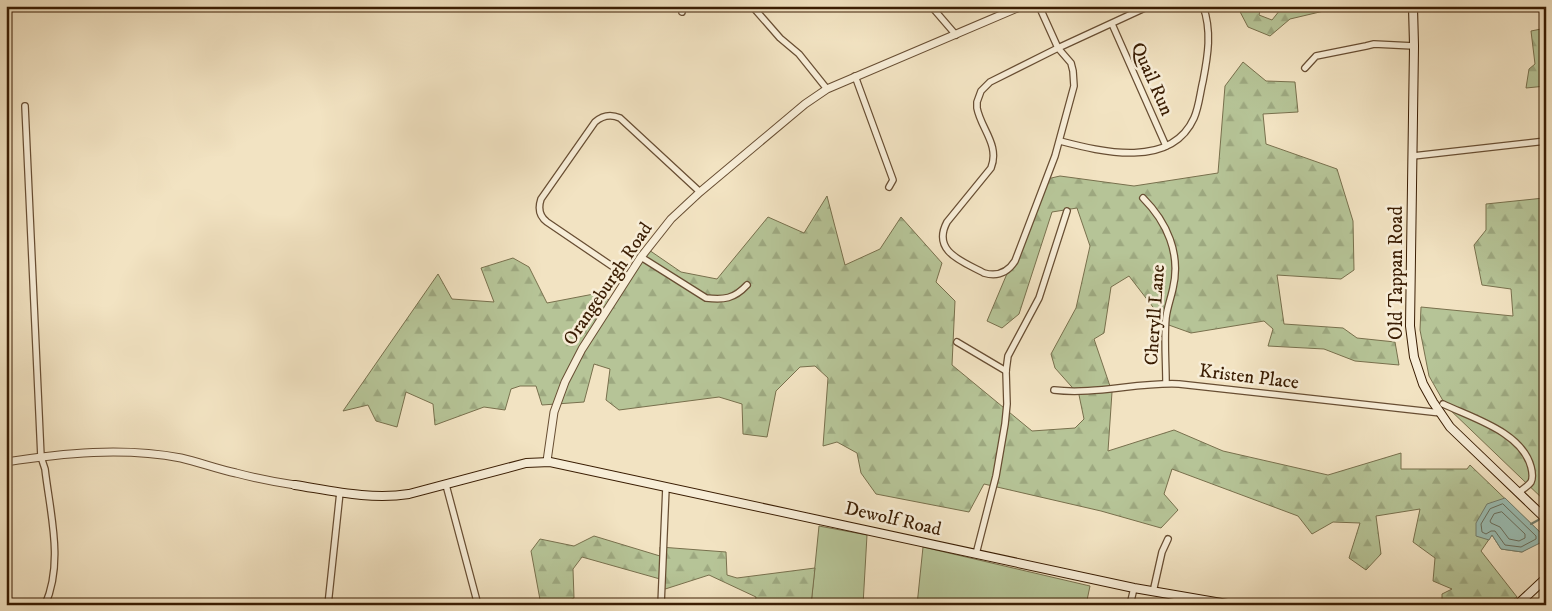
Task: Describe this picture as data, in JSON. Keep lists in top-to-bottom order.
{
  "streets": {
    "main road": ["Old Tappan Road", "Dewolf Road"],
    "street": [
      "Quail Run",
      "Orangeburgh Road",
      "Cheryll Lane",
      "Kristen Place"
    ]
  },
  "crossings": [
    ["Old Tappan Road", "Kristen Place"],
    ["Orangeburgh Road", "Dewolf Road"],
    ["Cheryll Lane", "Kristen Place"]
  ]
}
